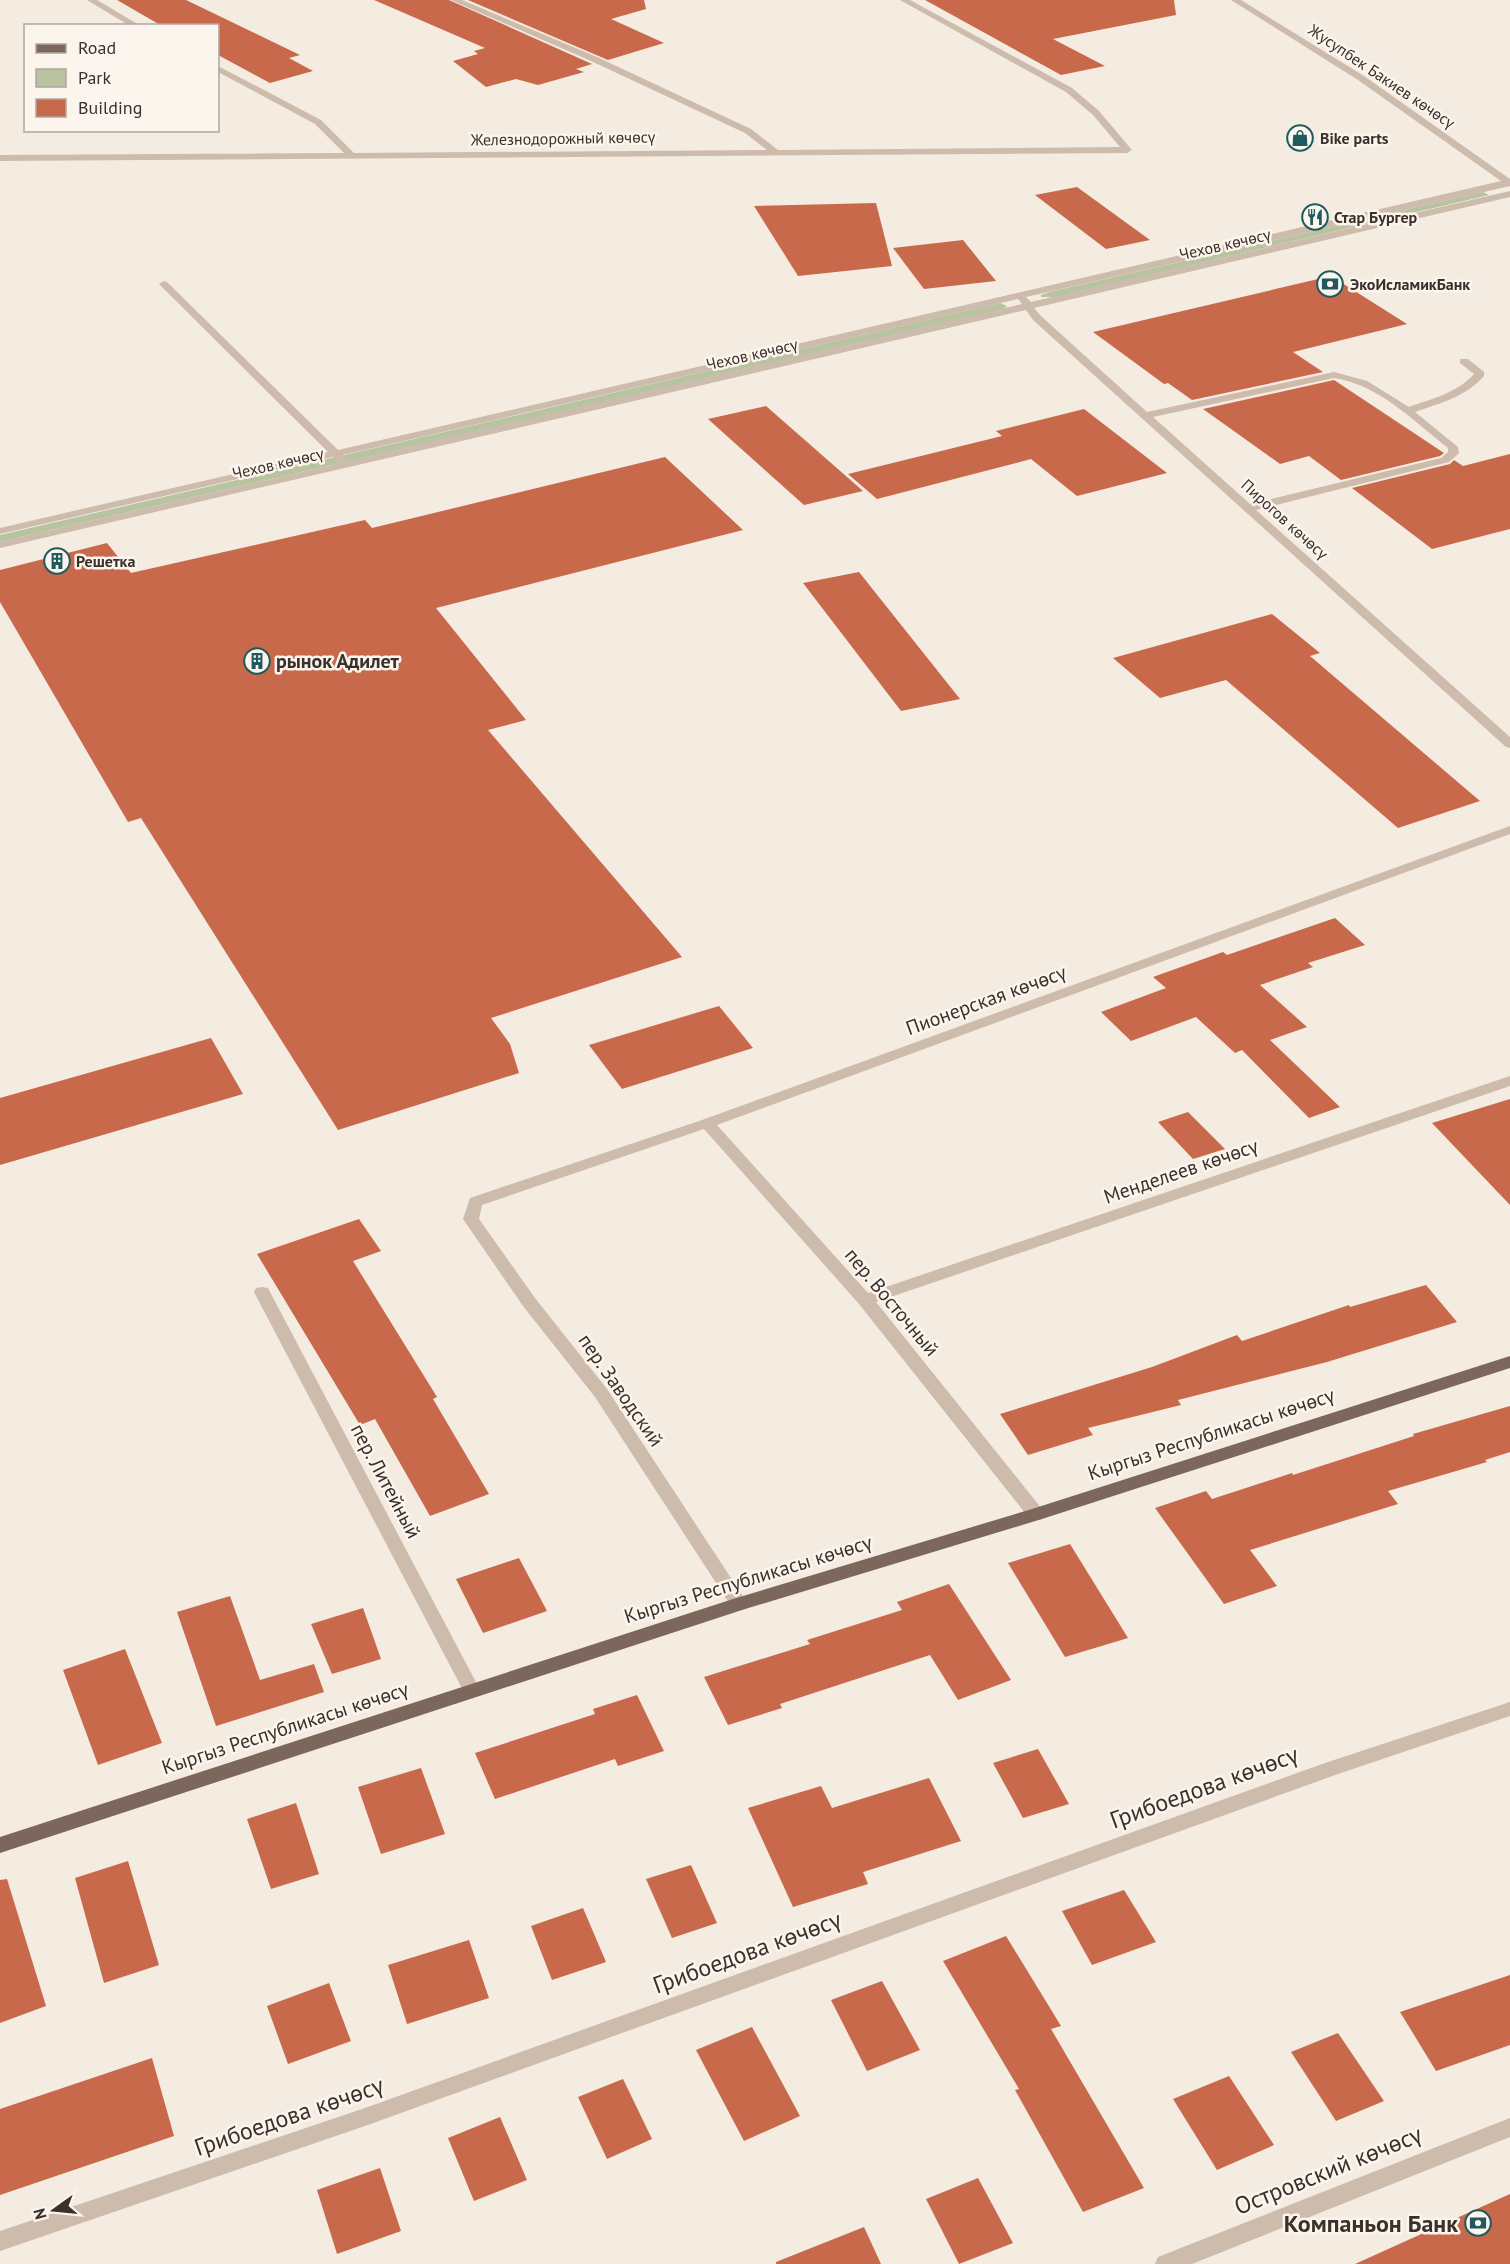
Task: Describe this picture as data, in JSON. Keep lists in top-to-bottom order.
{
  "streets": {
    "main road": ["Кыргыз Республикасы көчөсү"],
    "street": [
      "Жусупбек Бакиев көчөсү",
      "Железнодорожный көчөсү",
      "Чехов көчөсү",
      "Пирогов көчөсү",
      "Пионерская көчөсү",
      "Менделеев көчөсү",
      "пер. Восточный",
      "пер. Заводский",
      "пер. Литейный",
      "Грибоедова көчөсү",
      "Островский көчөсү"
    ]
  },
  "crossings": [
    ["Жусупбек Бакиев көчөсү", "Чехов көчөсү"],
    ["Чехов көчөсү", "Пирогов көчөсү"],
    ["Пионерская көчөсү", "пер. Восточный"],
    ["Пионерская көчөсү", "пер. Заводский"],
    ["Менделеев көчөсү", "пер. Восточный"],
    ["пер. Восточный", "Кыргыз Республикасы көчөсү"],
    ["пер. Заводский", "Кыргыз Республикасы көчөсү"],
    ["Кыргыз Республикасы көчөсү", "пер. Литейный"]
  ],
  "places": {
    "shop": ["Bike parts"],
    "restaurant": ["Стар Бургер"],
    "bank": ["ЭкоИсламикБанк", "Компаньон Банк"],
    "building": ["Решетка", "рынок Адилет"]
  },
  "legend": ["Road", "Park", "Building"],
  "north": "left"
}
